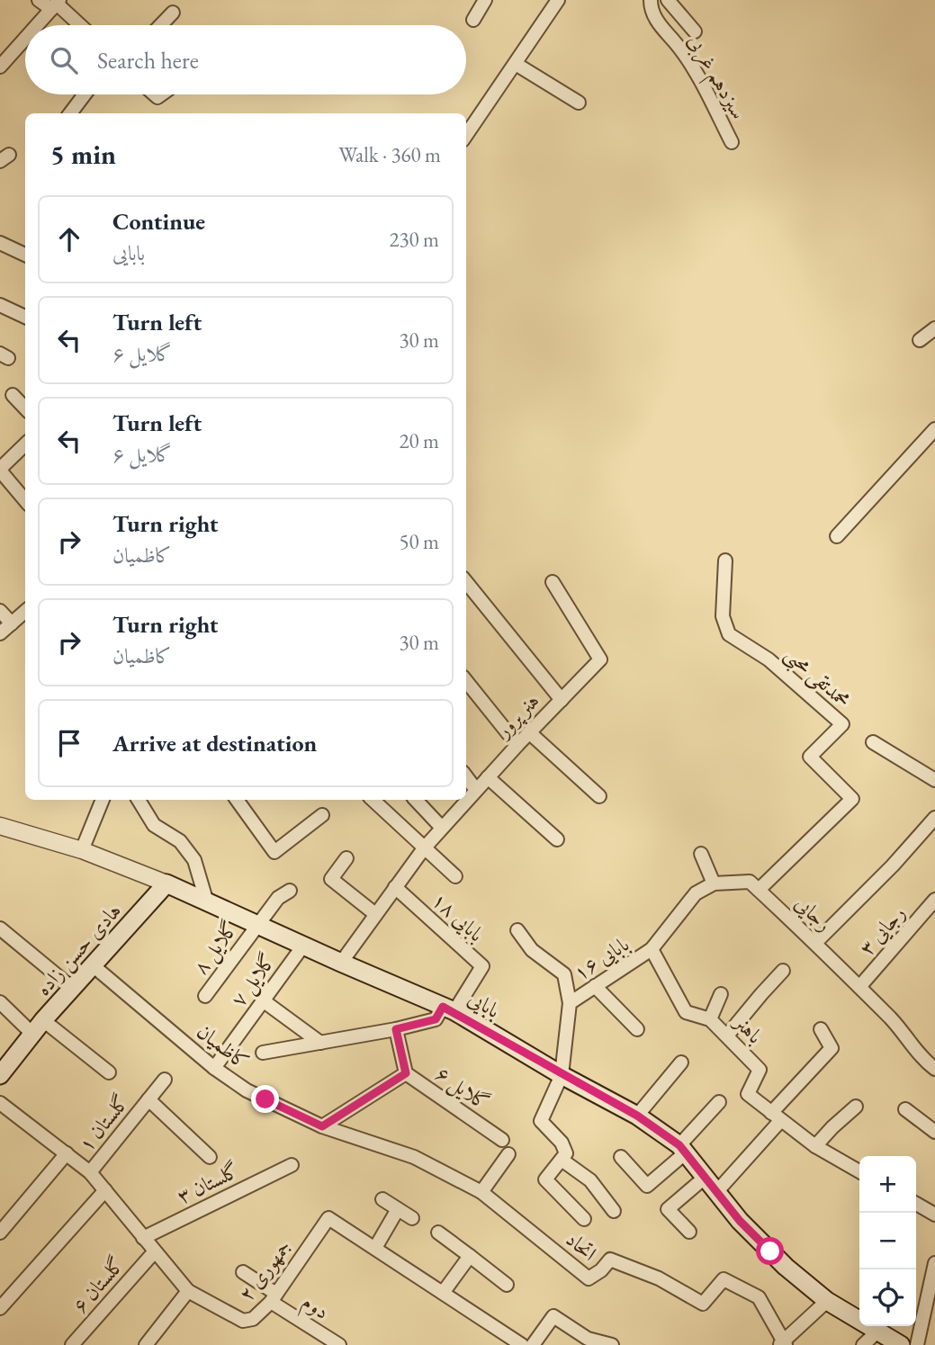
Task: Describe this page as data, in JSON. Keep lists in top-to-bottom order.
{
  "streets": {
    "main road": ["هادی حسن زاده", "بابایی"],
    "street": [
      "سیزدهم غربی",
      "محمدتقی محبی",
      "هنر پرور",
      "رجایی",
      "بابایی ۱۸",
      "رجایی ۳",
      "گلایل ۸",
      "بابایی ۱۶",
      "گلایل ۷",
      "باهنر",
      "کاظمیان",
      "گلایل ۶",
      "گلستان ۱",
      "گلستان ۳",
      "اتحاد",
      "جمهوری ۲",
      "گلستان ۶",
      "دوم"
    ]
  },
  "crossings": [
    ["محمدتقی محبی", "رجایی"],
    ["هنر پرور", "بابایی ۱۸"],
    ["هنر پرور", "بابایی"],
    ["رجایی", "رجایی ۳"],
    ["بابایی ۱۸", "بابایی"],
    ["گلایل ۸", "بابایی"],
    ["هادی حسن زاده", "بابایی"],
    ["هادی حسن زاده", "کاظمیان"],
    ["بابایی ۱۶", "بابایی"],
    ["بابایی ۱۶", "باهنر"],
    ["گلایل ۷", "بابایی"],
    ["گلایل ۷", "کاظمیان"],
    ["کاظمیان", "اتحاد"],
    ["گلستان ۱", "جمهوری ۲"],
    ["گلستان ۳", "جمهوری ۲"],
    ["جمهوری ۲", "گلستان ۶"],
    ["جمهوری ۲", "دوم"]
  ],
  "page": {
    "search": "Search here",
    "heading": ["5 min", "Walk · 360 m"],
    "list": [
      ["Continue", "بابایی", "230 m"],
      ["Turn left", "گلایل ۶", "30 m"],
      ["Turn left", "گلایل ۶", "20 m"],
      ["Turn right", "کاظمیان", "50 m"],
      ["Turn right", "کاظمیان", "30 m"],
      "Arrive at destination"
    ],
    "map_buttons": ["+", "−"]
  }
}
